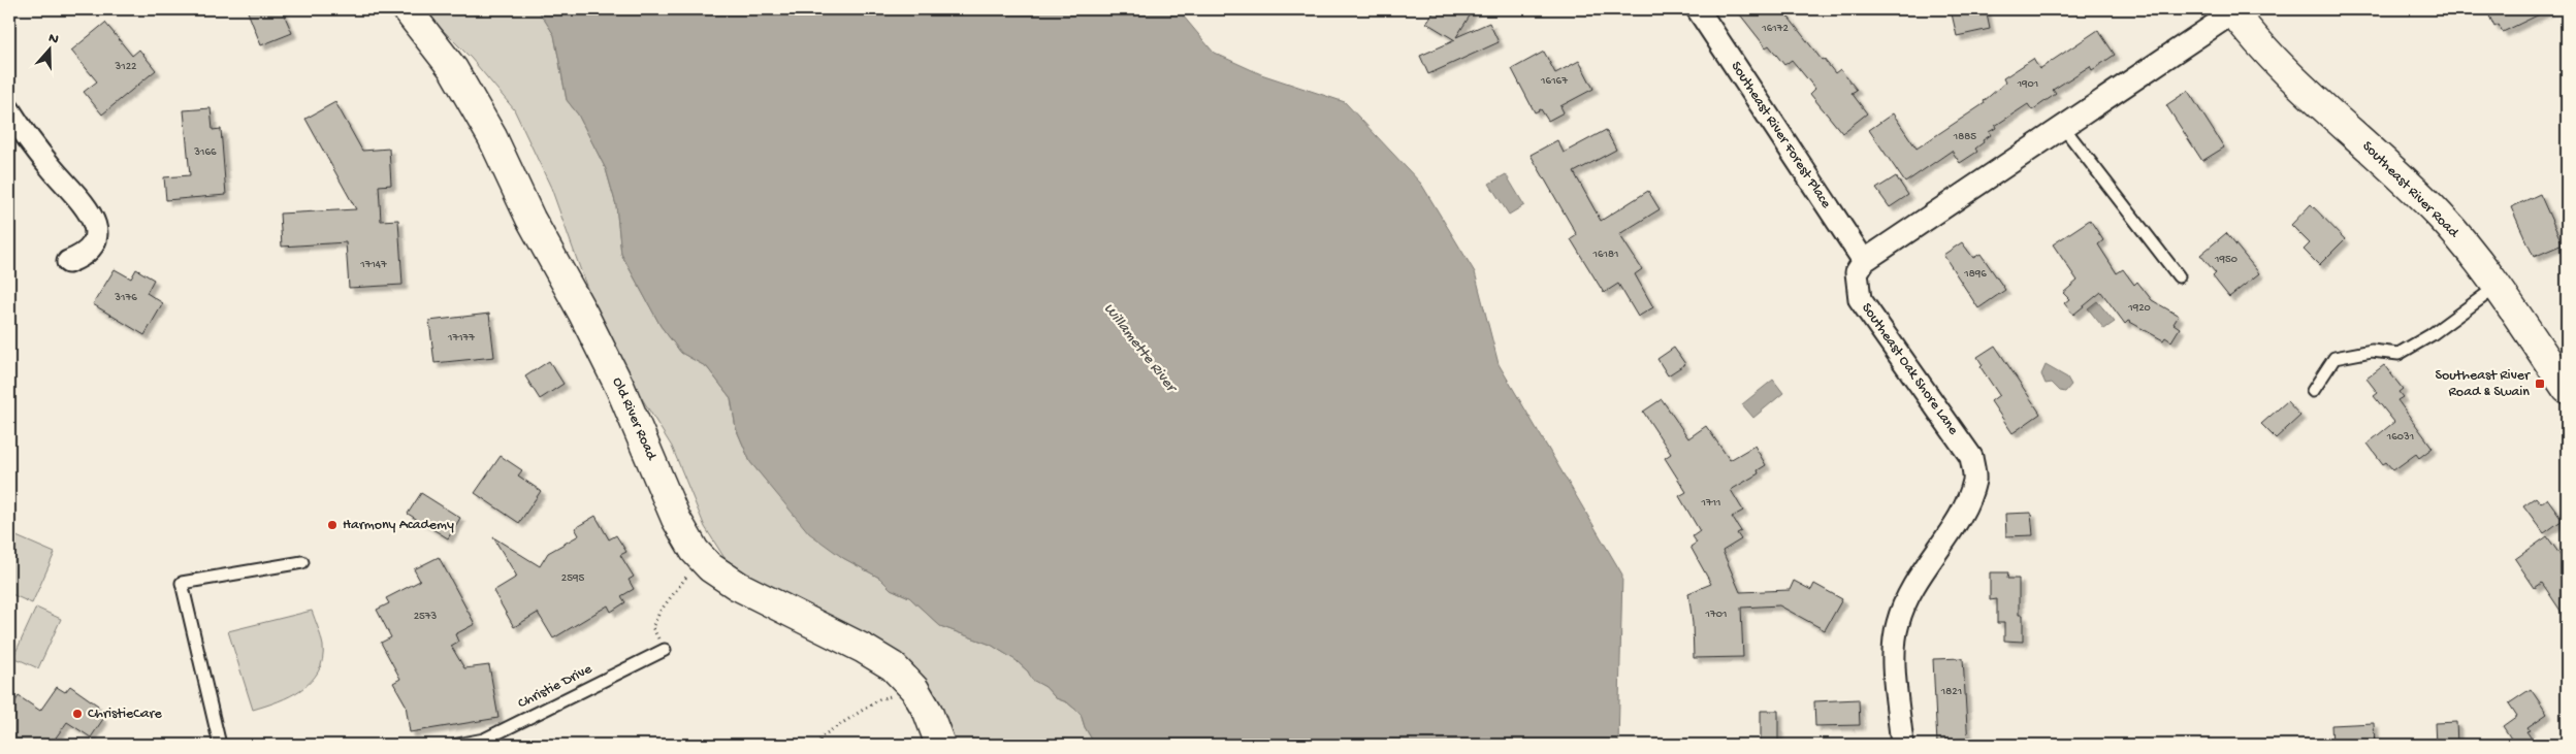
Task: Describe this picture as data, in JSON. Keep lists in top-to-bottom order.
{
  "streets": {
    "street": [
      "Southeast River Forest Place",
      "Southeast River Road",
      "Southeast Oak Shore Lane",
      "Old River Road"
    ],
    "lane": ["Christie Drive"]
  },
  "crossings": [
    ["Southeast River Forest Place", "Southeast Oak Shore Lane"]
  ],
  "water": ["Willamette River"],
  "places": {
    "transit": ["Southeast River Road & Swain"],
    "other": ["Harmony Academy", "ChristieCare"]
  },
  "house_numbers": [
    "16172",
    "3122",
    "16167",
    "1901",
    "1885",
    "3166",
    "16181",
    "1950",
    "17147",
    "1896",
    "3176",
    "1920",
    "17177",
    "16031",
    "1711",
    "2595",
    "1701",
    "2573",
    "1821"
  ],
  "north": "top"
}
